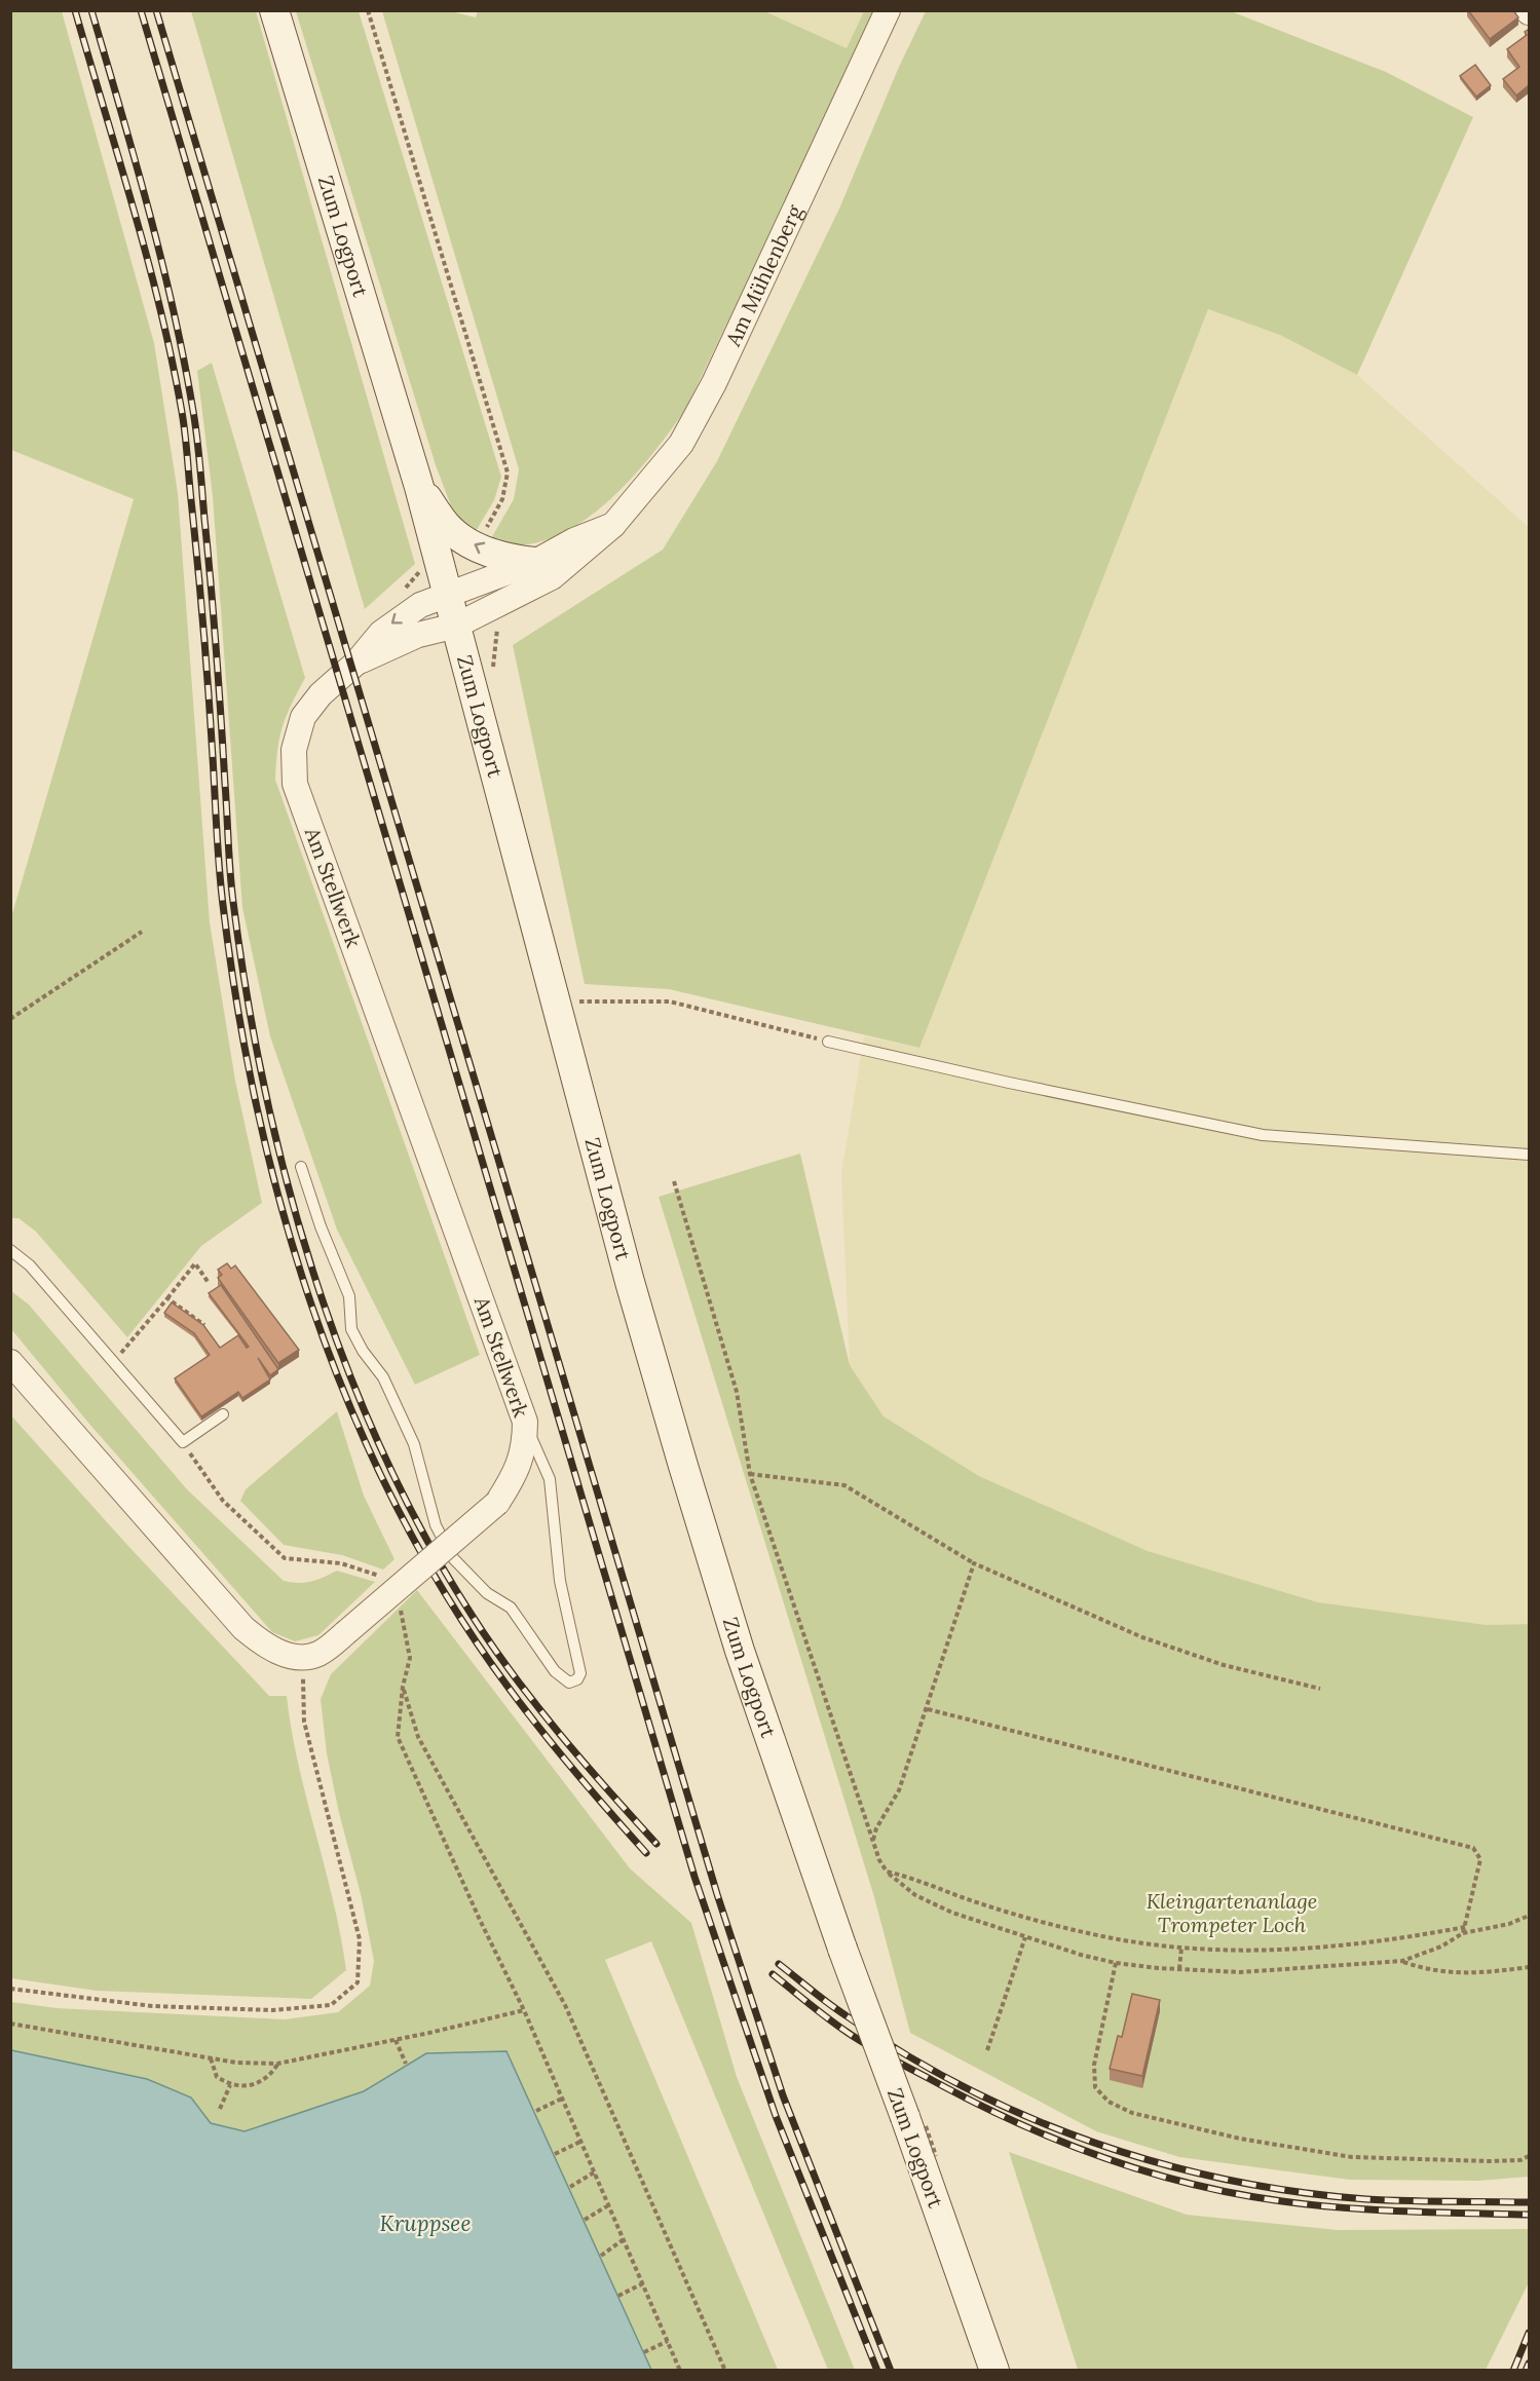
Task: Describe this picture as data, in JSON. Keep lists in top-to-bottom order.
{
  "streets": {
    "main road": ["Zum Logport"],
    "street": ["Am Mühlenberg", "Am Stellwerk"]
  },
  "crossings": [
    ["Zum Logport", "Am Mühlenberg"],
    ["Zum Logport", "Am Stellwerk"],
    ["Am Mühlenberg", "Am Stellwerk"]
  ],
  "water": ["Kruppsee"],
  "parks": ["Kleingartenanlage Trompeter Loch"]
}
